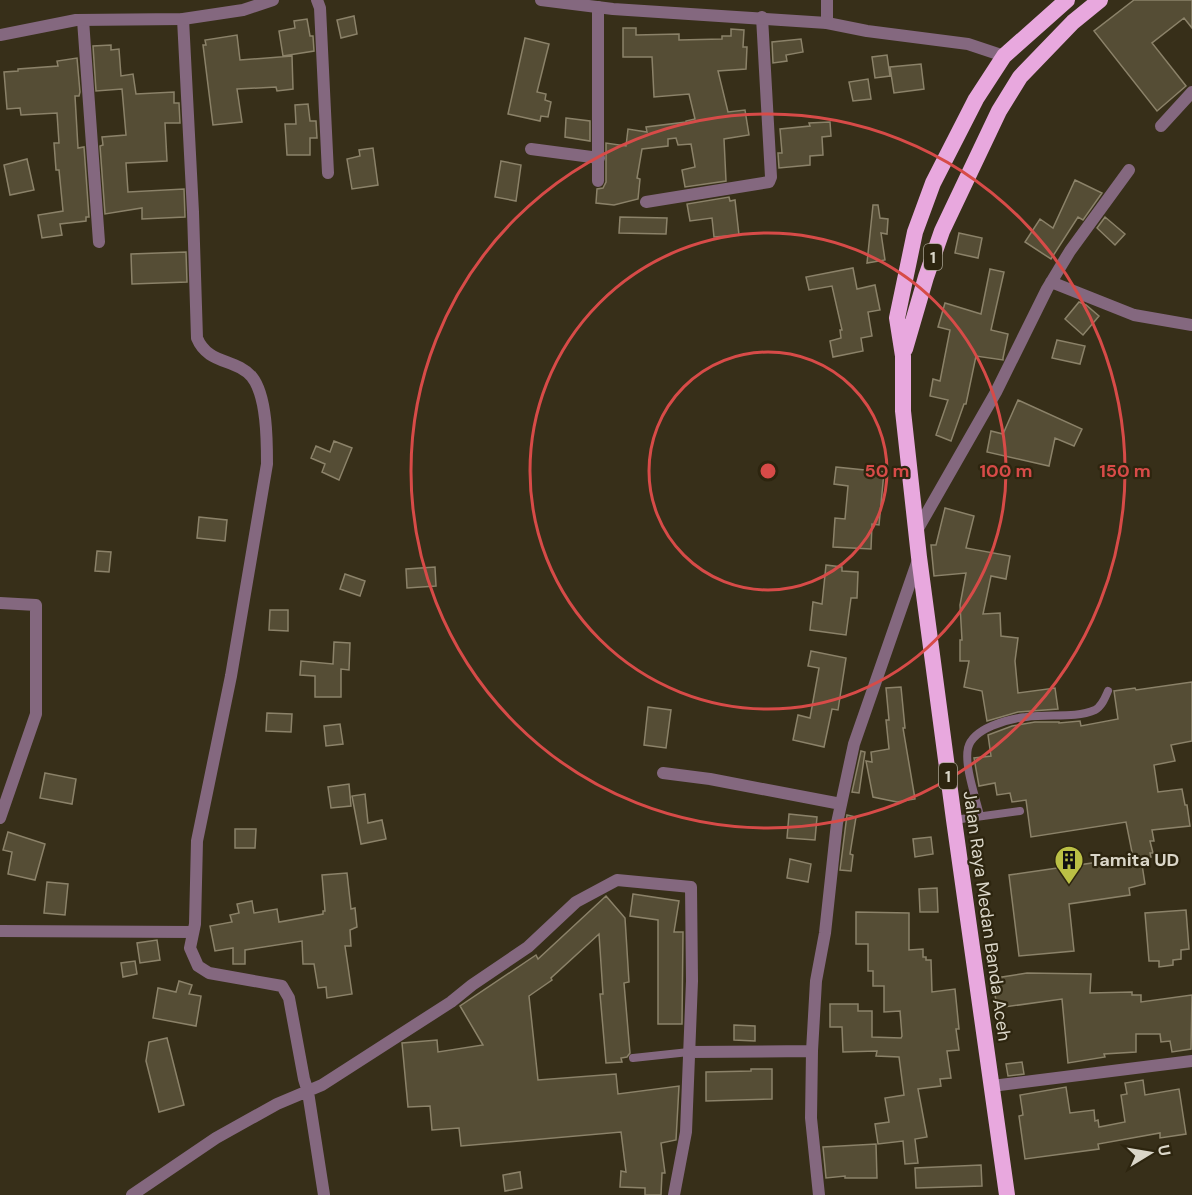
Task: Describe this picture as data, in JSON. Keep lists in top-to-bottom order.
{
  "streets": {
    "highway": ["1", "Jalan Raya Medan Banda Aceh"]
  },
  "places": {
    "building": ["Tamita UD"]
  },
  "north": "right",
  "rings": ["50 m", "100 m", "150 m"]
}
